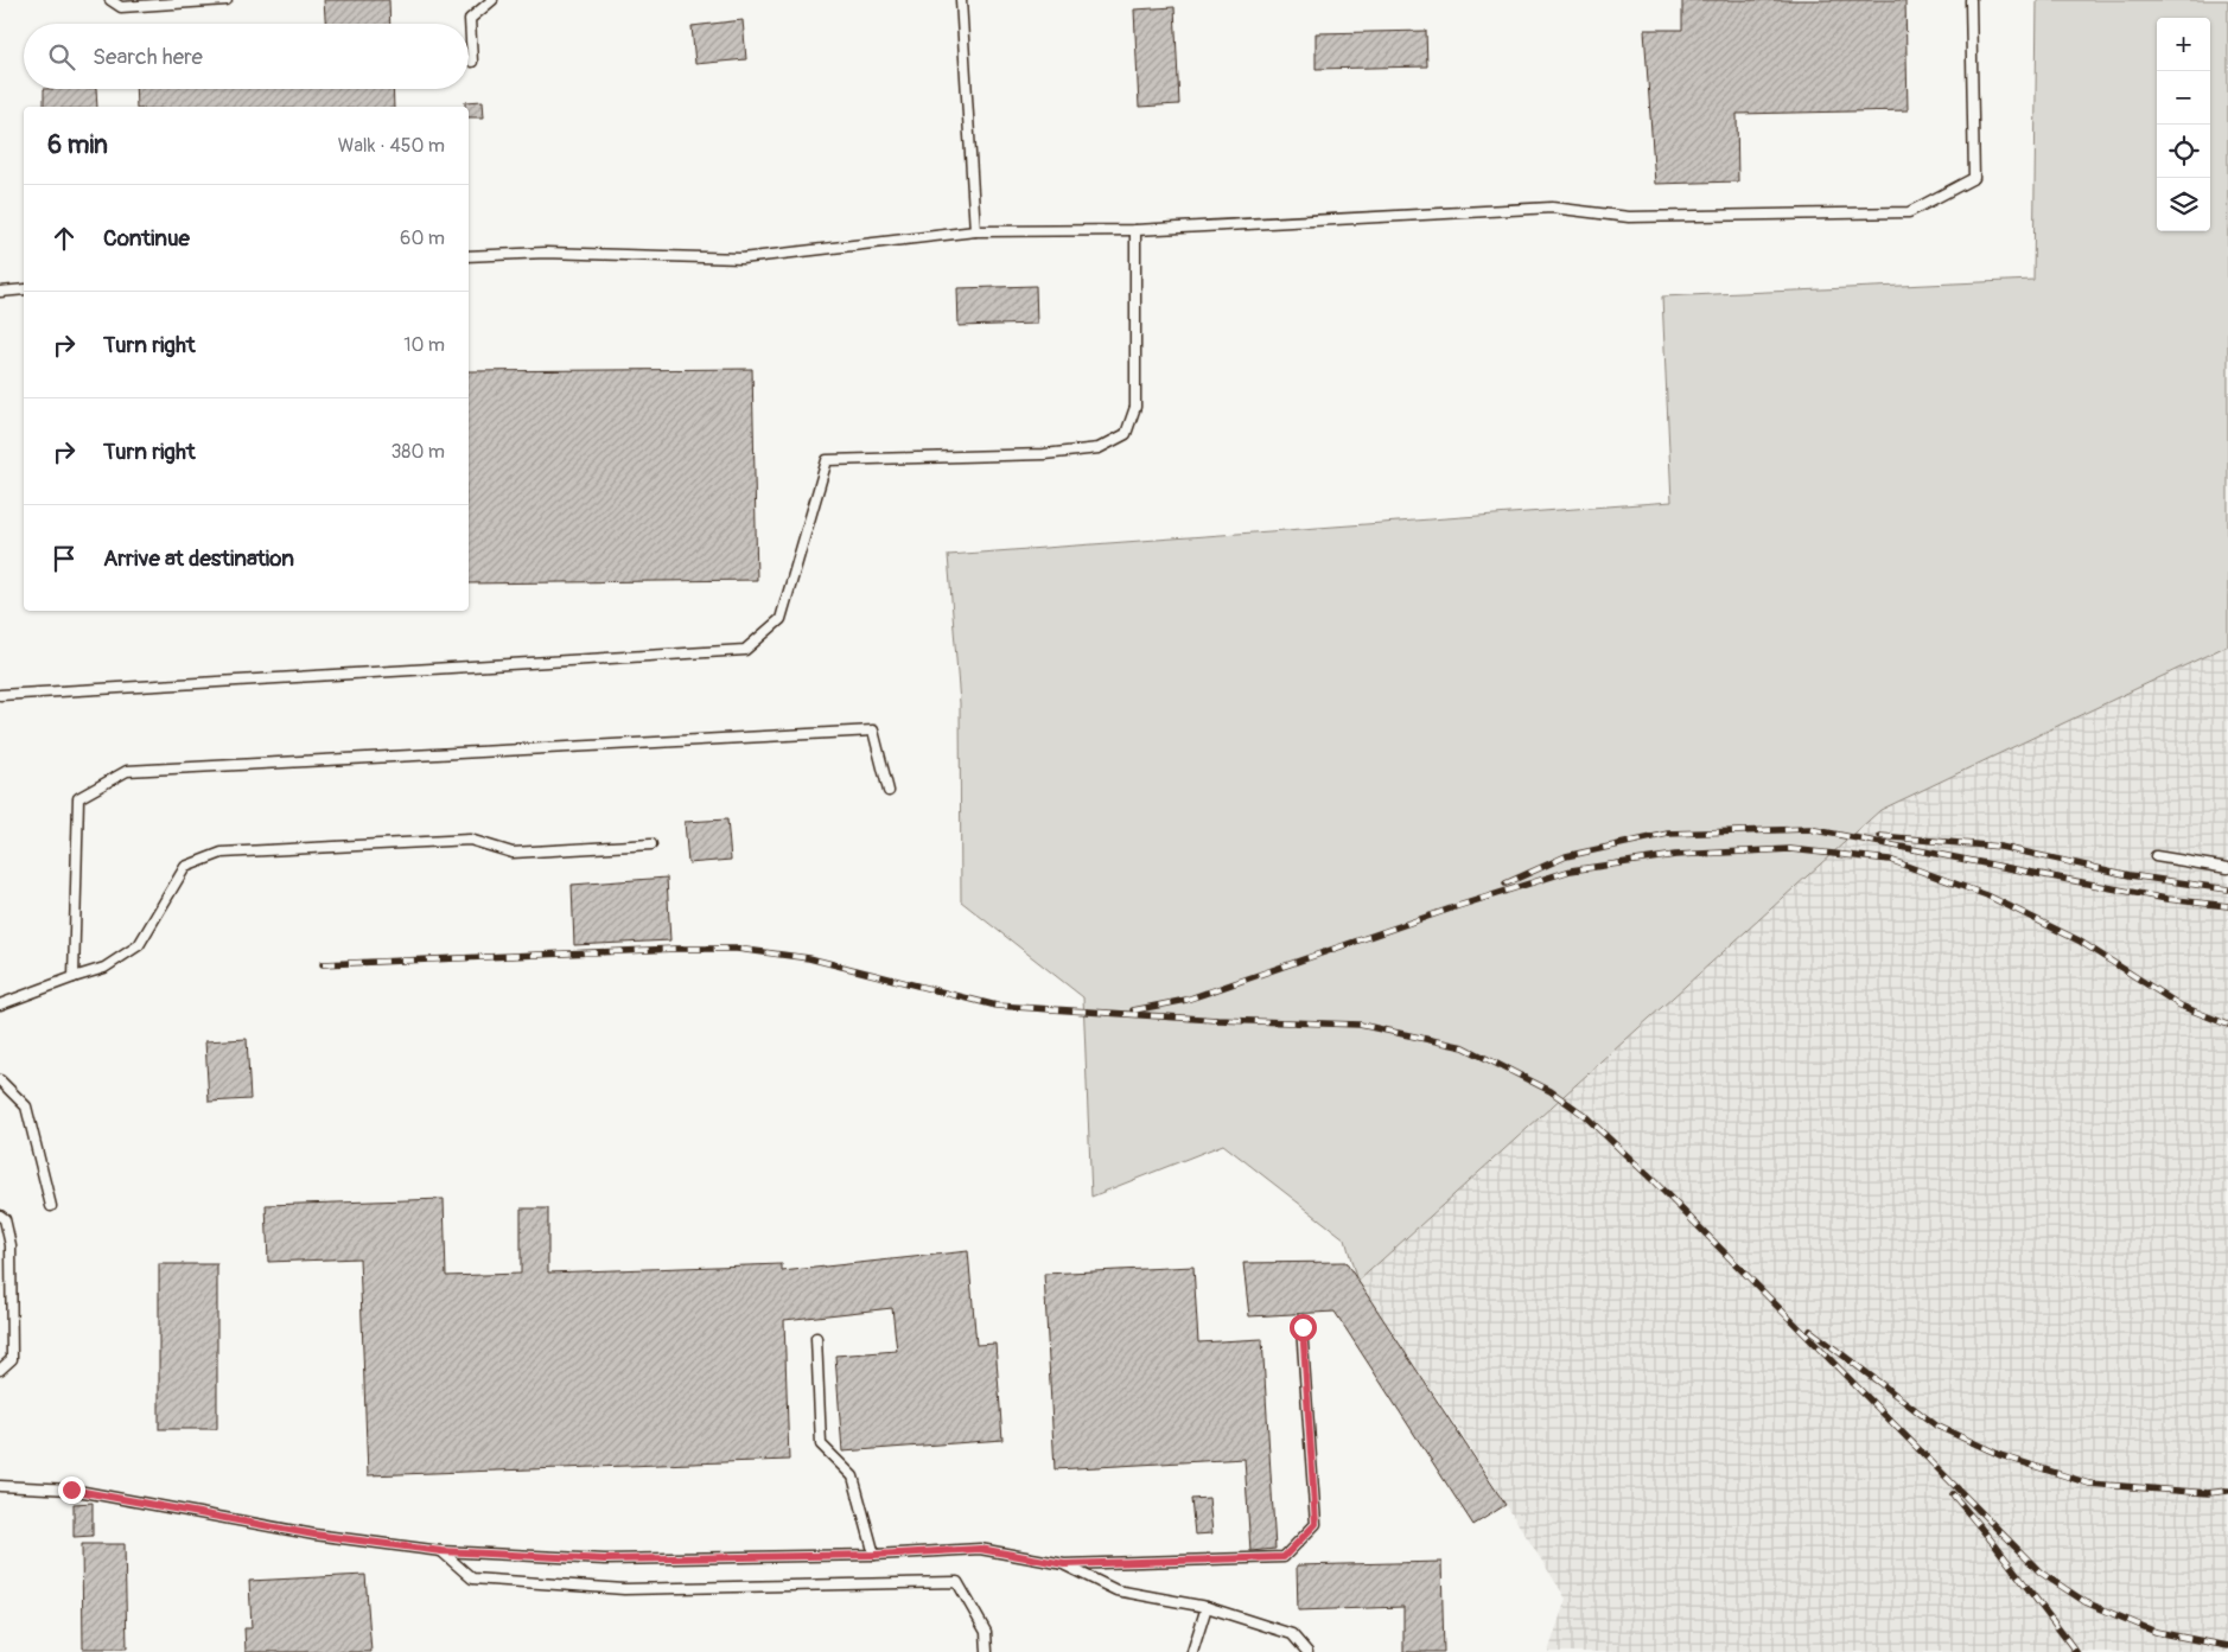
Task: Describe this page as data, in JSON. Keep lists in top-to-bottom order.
{
  "page": {
    "map_buttons": ["+", "−"],
    "search": "Search here",
    "heading": ["6 min", "Walk · 450 m"],
    "list": [
      ["Continue", "60 m"],
      ["Turn right", "10 m"],
      ["Turn right", "380 m"],
      "Arrive at destination"
    ]
  }
}
